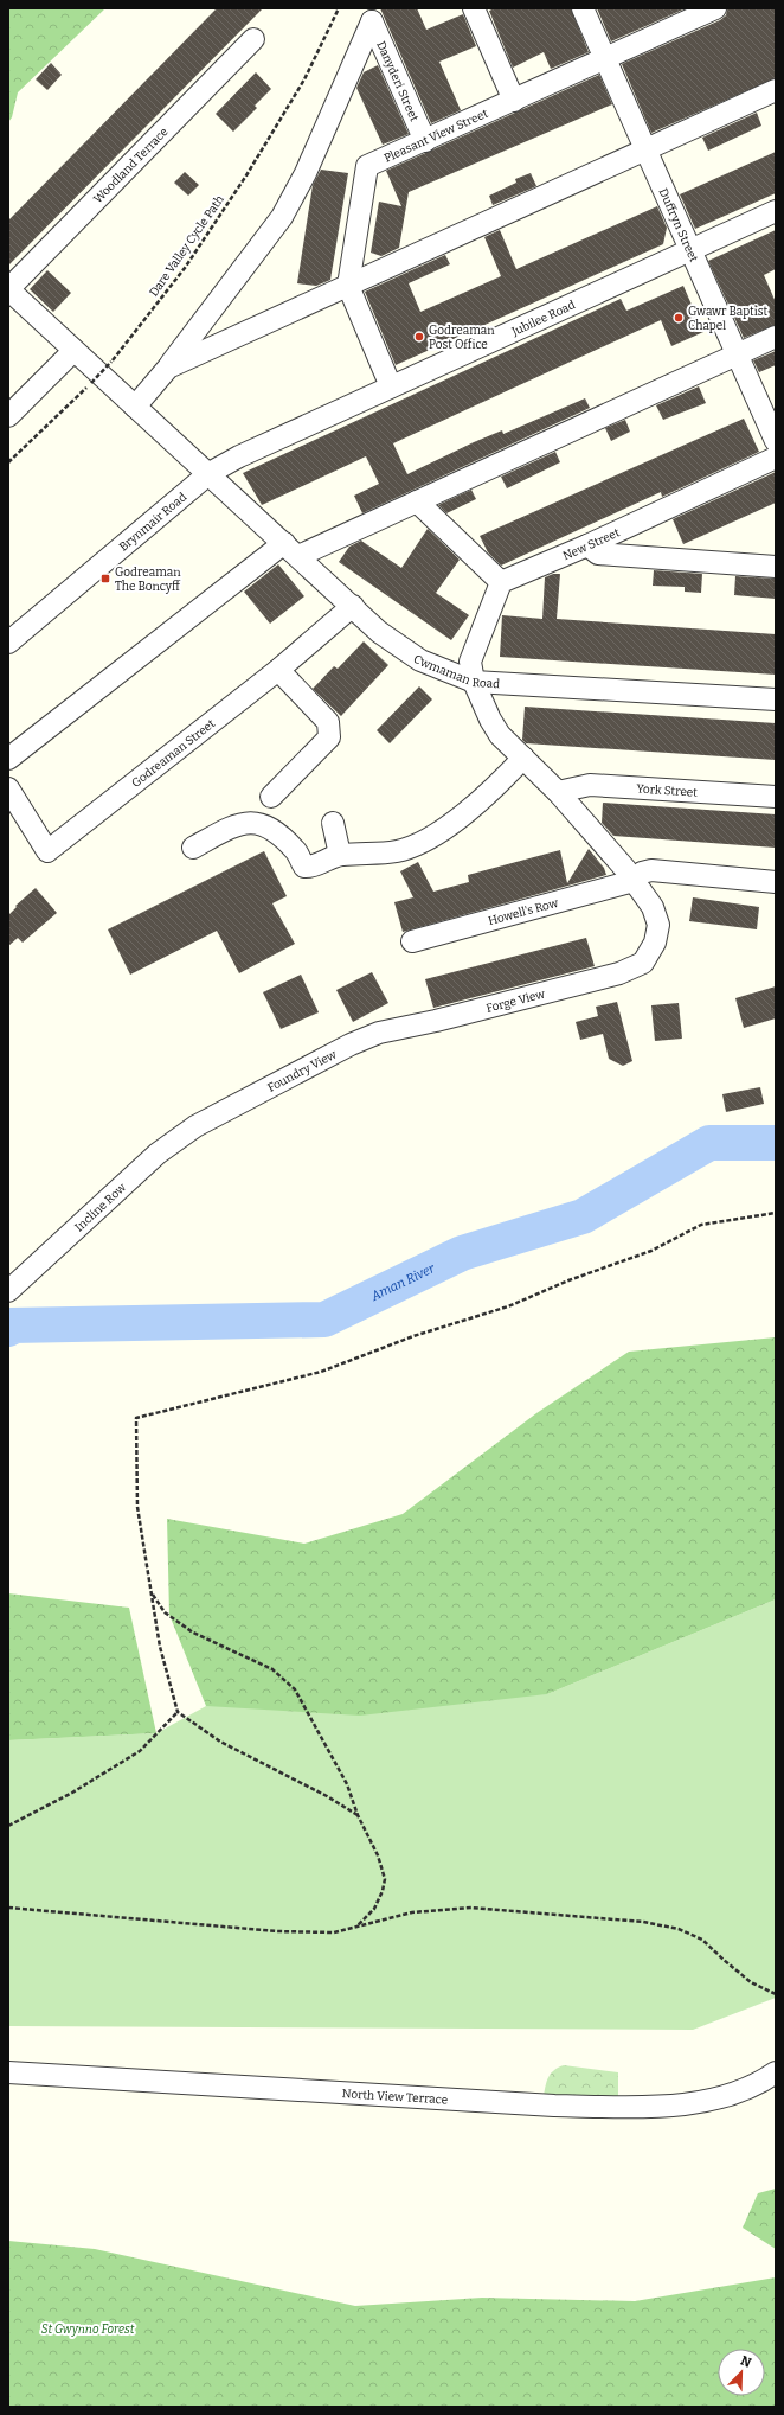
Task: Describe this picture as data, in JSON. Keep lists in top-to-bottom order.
{
  "streets": {
    "street": [
      "Danyderi Street",
      "Pleasant View Street",
      "Woodland Terrace",
      "Duffryn Street",
      "Jubilee Road",
      "Brynmair Road",
      "New Street",
      "Cwmaman Road",
      "Godreaman Street",
      "York Street",
      "Howell's Row",
      "Forge View",
      "Foundry View",
      "Incline Row",
      "North View Terrace"
    ],
    "path": ["Dare Valley Cycle Path"]
  },
  "crossings": [
    ["Danyderi Street", "Pleasant View Street"],
    ["Pleasant View Street", "Duffryn Street"],
    ["Woodland Terrace", "Jubilee Road"],
    ["Woodland Terrace", "Brynmair Road"],
    ["Woodland Terrace", "Cwmaman Road"],
    ["Duffryn Street", "Jubilee Road"],
    ["Jubilee Road", "Brynmair Road"],
    ["Jubilee Road", "Cwmaman Road"],
    ["Brynmair Road", "Cwmaman Road"],
    ["Cwmaman Road", "Godreaman Street"],
    ["Cwmaman Road", "Forge View"],
    ["York Street", "Forge View"],
    ["Howell's Row", "Forge View"],
    ["Forge View", "Foundry View"],
    ["Foundry View", "Incline Row"]
  ],
  "water": ["Aman River"],
  "parks": ["St Gwynno Forest"],
  "places": {
    "other": ["Gwawr Baptist Chapel", "Godreaman Post Office"],
    "transit": ["Godreaman The Boncyff"]
  },
  "north": "top right"
}
